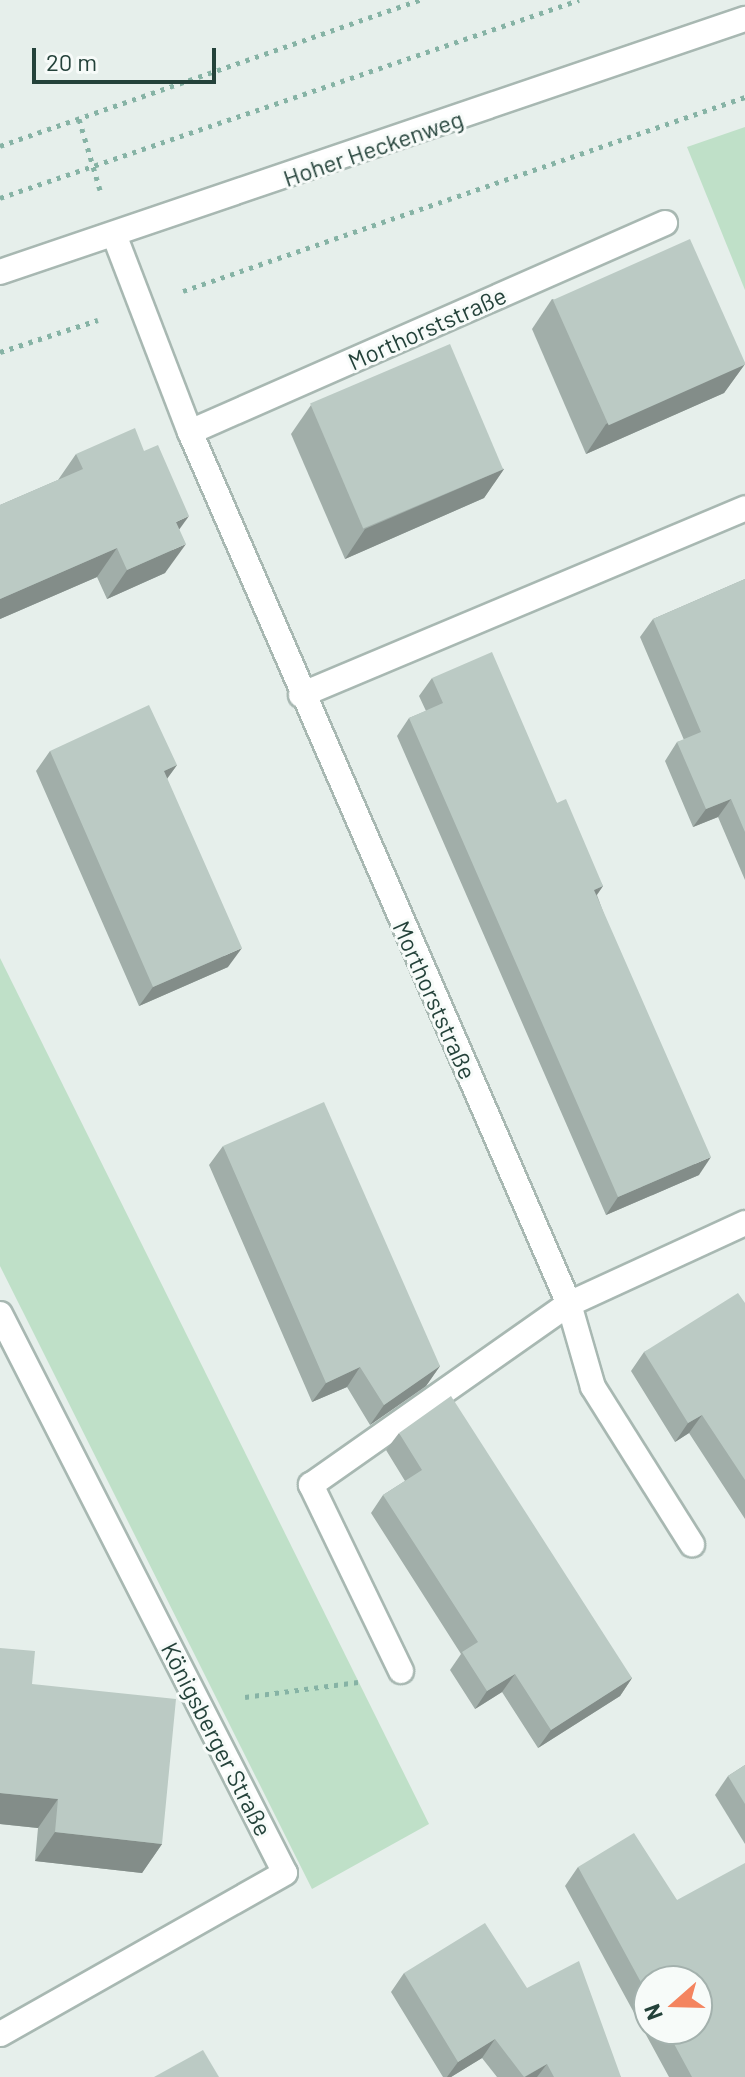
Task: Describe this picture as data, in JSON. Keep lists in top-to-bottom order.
{
  "streets": {
    "street": ["Hoher Heckenweg", "Morthorststraße", "Königsberger Straße"]
  },
  "crossings": [
    ["Hoher Heckenweg", "Morthorststraße"]
  ],
  "scale_bar": "20 m",
  "north": "left"
}
